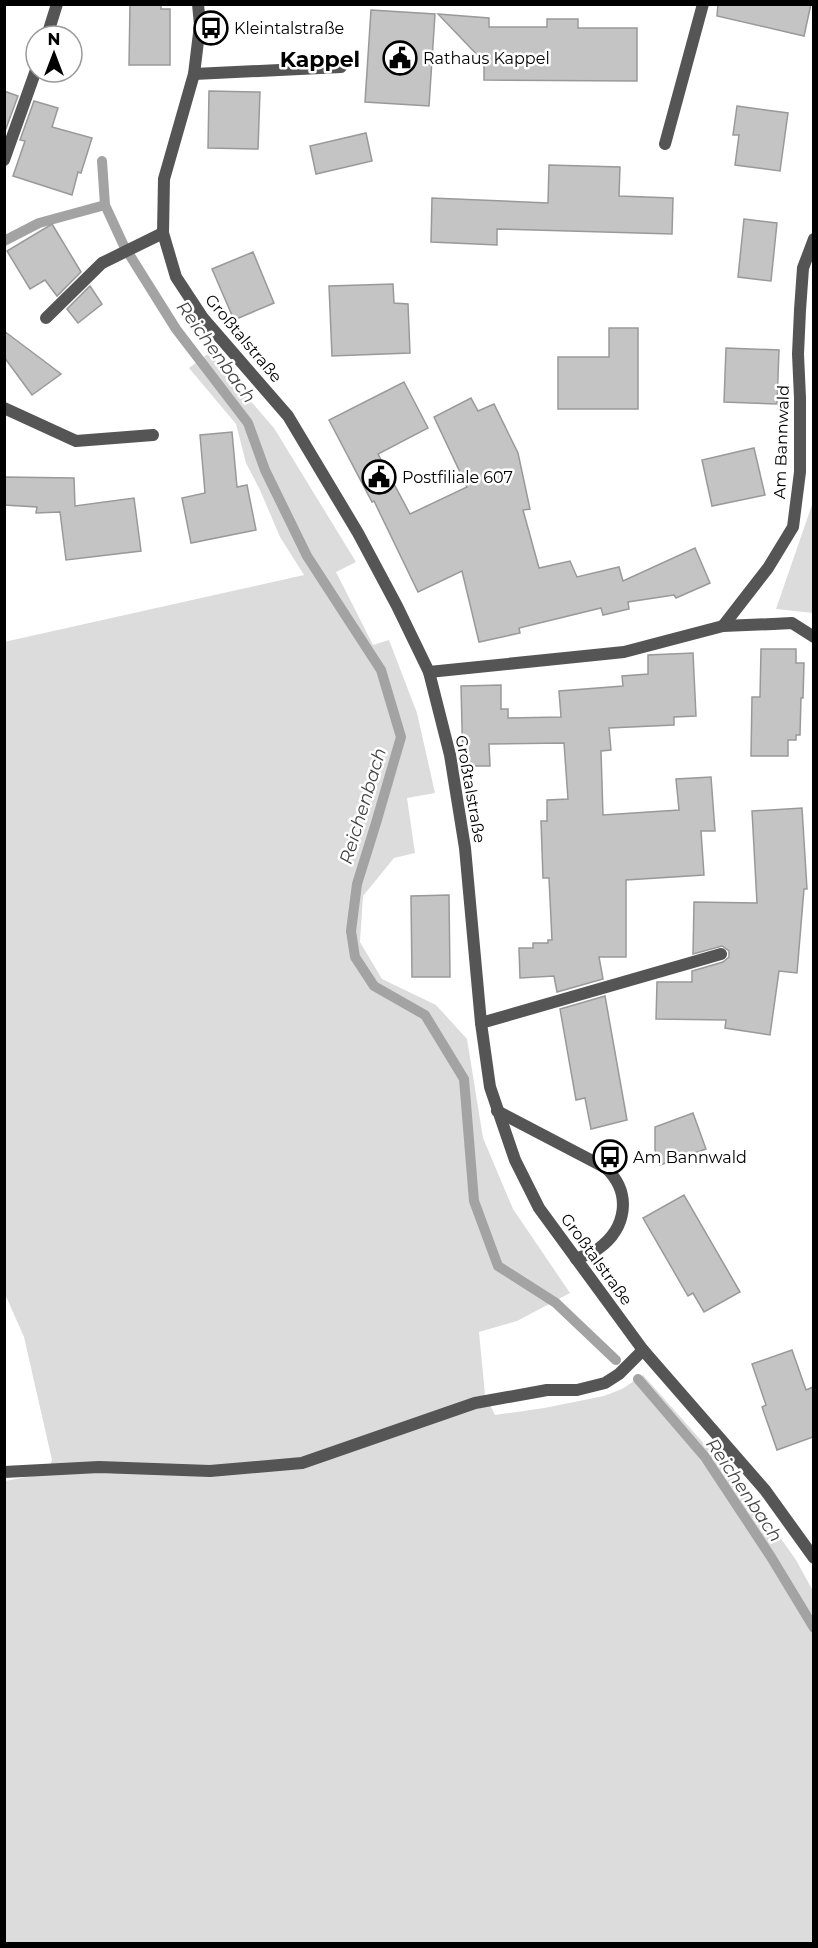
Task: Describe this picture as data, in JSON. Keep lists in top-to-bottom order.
{
  "streets": {
    "street": ["Großtalstraße", "Am Bannwald"]
  },
  "districts": ["Kappel"],
  "water": ["Reichenbach"],
  "places": {
    "bus stop": ["Kleintalstraße", "Am Bannwald"],
    "public building": ["Rathaus Kappel", "Postfiliale 607"]
  },
  "north": "top"
}
